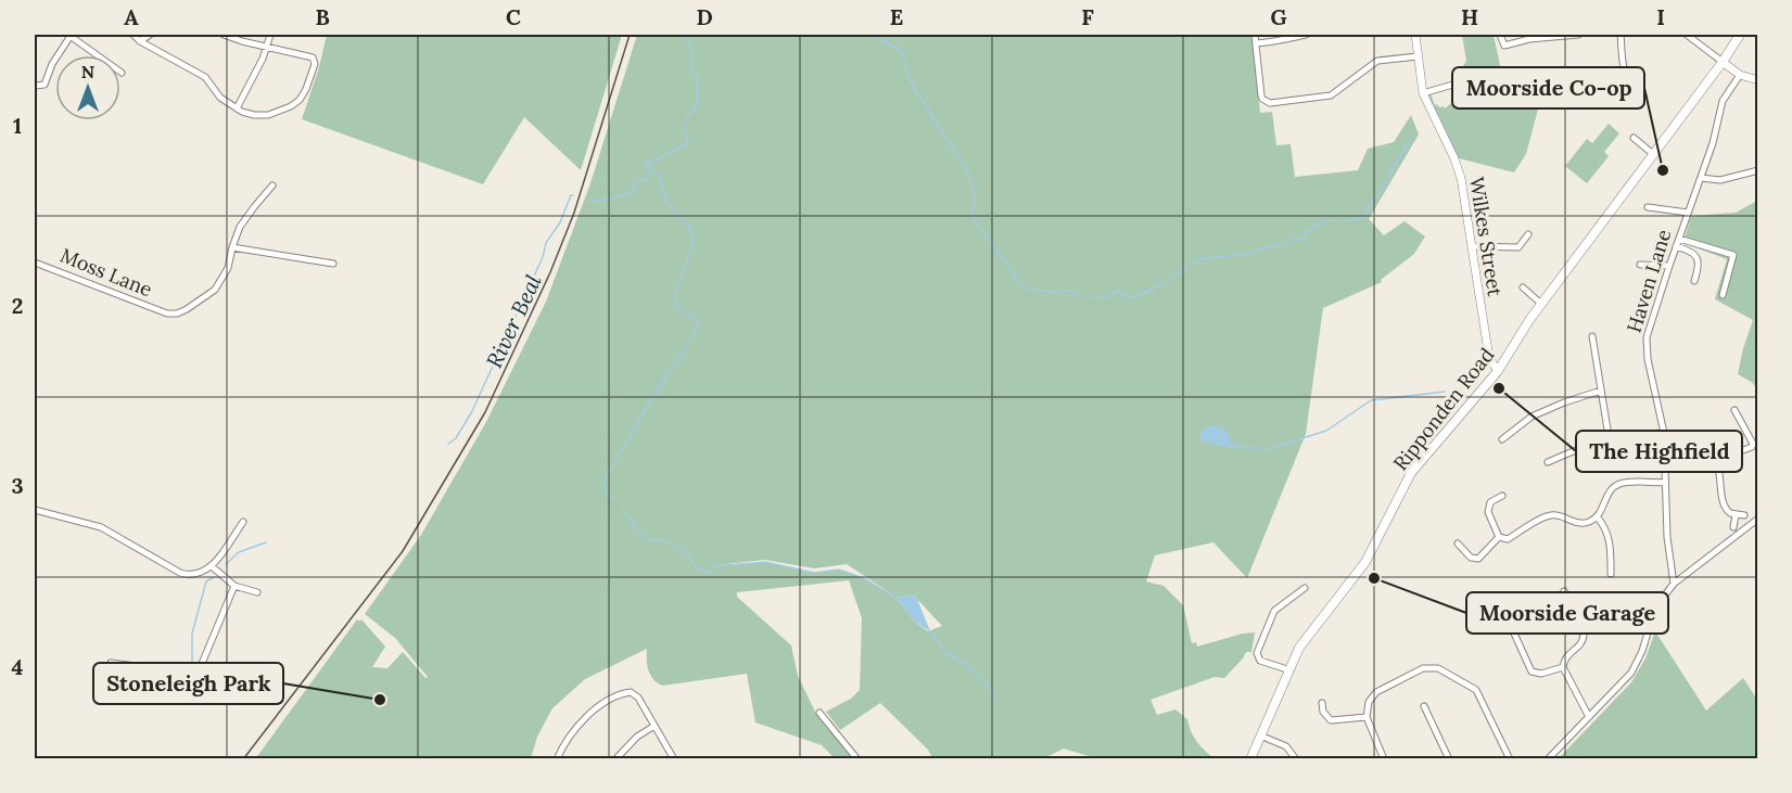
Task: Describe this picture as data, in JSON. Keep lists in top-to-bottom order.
{
  "streets": {
    "main road": ["Ripponden Road"],
    "street": ["Wilkes Street", "Moss Lane", "Haven Lane"]
  },
  "crossings": [
    ["Wilkes Street", "Ripponden Road"]
  ],
  "water": ["River Beal"],
  "places": [
    "Moorside Co-op",
    "The Highfield",
    "Moorside Garage",
    "Stoneleigh Park"
  ],
  "north": "top",
  "grid": {
    "columns": [
      "A",
      "B",
      "C",
      "D",
      "E",
      "F",
      "G",
      "H",
      "I"
    ],
    "rows": [
      "1",
      "2",
      "3",
      "4"
    ]
  }
}
